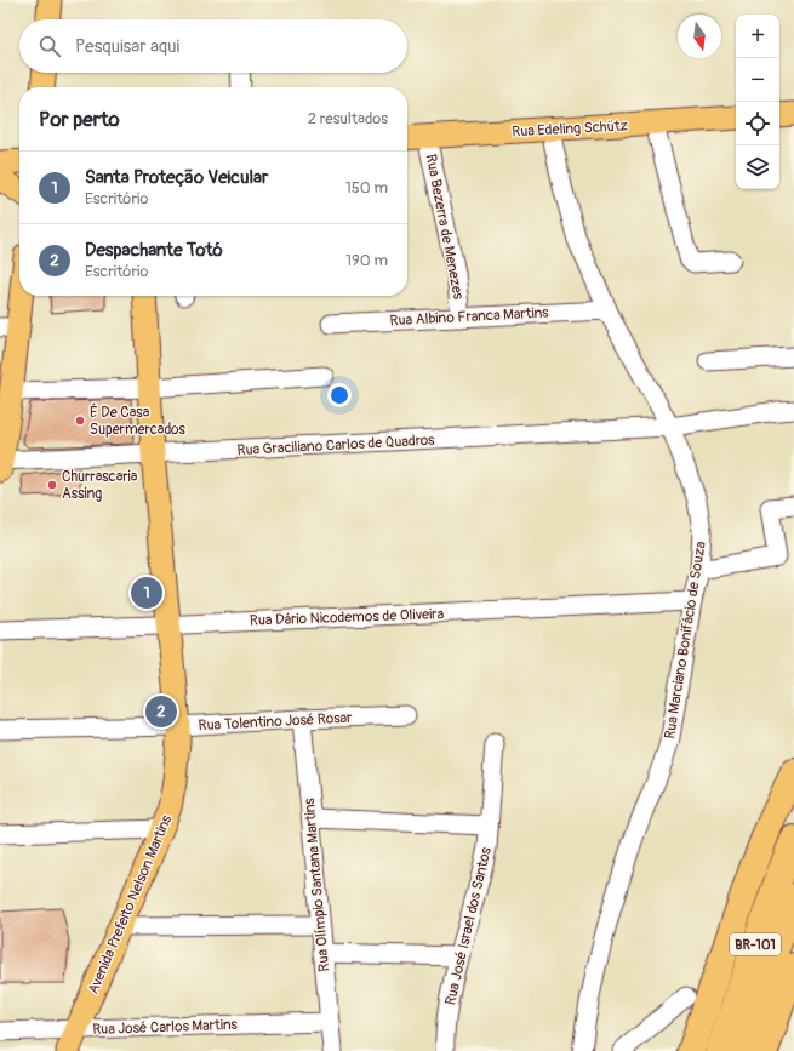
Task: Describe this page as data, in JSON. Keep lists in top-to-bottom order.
{
  "streets": {
    "highway": ["BR-101"],
    "main road": ["Rua Edeling Schütz", "Avenida Prefeito Nelson Martins"],
    "street": [
      "Rua Bezerra de Menezes",
      "Rua Albino Franca Martins",
      "Rua Graciliano Carlos de Quadros",
      "Rua Dário Nicodemos de Oliveira",
      "Rua Marciano Bonifácio de Souza",
      "Rua Tolentino José Rosar",
      "Rua Olímpio Santana Martins",
      "Rua José Israel dos Santos",
      "Rua José Carlos Martins"
    ]
  },
  "crossings": [
    ["Rua Edeling Schütz", "Rua Bezerra de Menezes"],
    ["Rua Edeling Schütz", "Rua Marciano Bonifácio de Souza"],
    ["Rua Bezerra de Menezes", "Rua Albino Franca Martins"],
    ["Rua Albino Franca Martins", "Rua Marciano Bonifácio de Souza"],
    ["Rua Graciliano Carlos de Quadros", "Rua Marciano Bonifácio de Souza"],
    ["Rua Graciliano Carlos de Quadros", "Avenida Prefeito Nelson Martins"],
    ["Rua Dário Nicodemos de Oliveira", "Rua Marciano Bonifácio de Souza"],
    ["Rua Dário Nicodemos de Oliveira", "Avenida Prefeito Nelson Martins"],
    ["Rua Tolentino José Rosar", "Rua Olímpio Santana Martins"],
    ["Rua Tolentino José Rosar", "Avenida Prefeito Nelson Martins"],
    ["Rua Olímpio Santana Martins", "Rua José Carlos Martins"],
    ["Avenida Prefeito Nelson Martins", "Rua José Carlos Martins"]
  ],
  "places": ["É De Casa Supermercados", "Churrascaria Assing"],
  "north": "bottom",
  "page": {
    "map_buttons": ["+", "−"],
    "search": "Pesquisar aqui",
    "heading": ["Por perto", "2 resultados"],
    "list": [
      {
        "mark": "1",
        "name": "Santa Proteção Veicular",
        "note": "Escritório",
        "value": "150 m"
      },
      {
        "mark": "2",
        "name": "Despachante Totó",
        "note": "Escritório",
        "value": "190 m"
      }
    ],
    "pins": ["1", "2"]
  }
}
